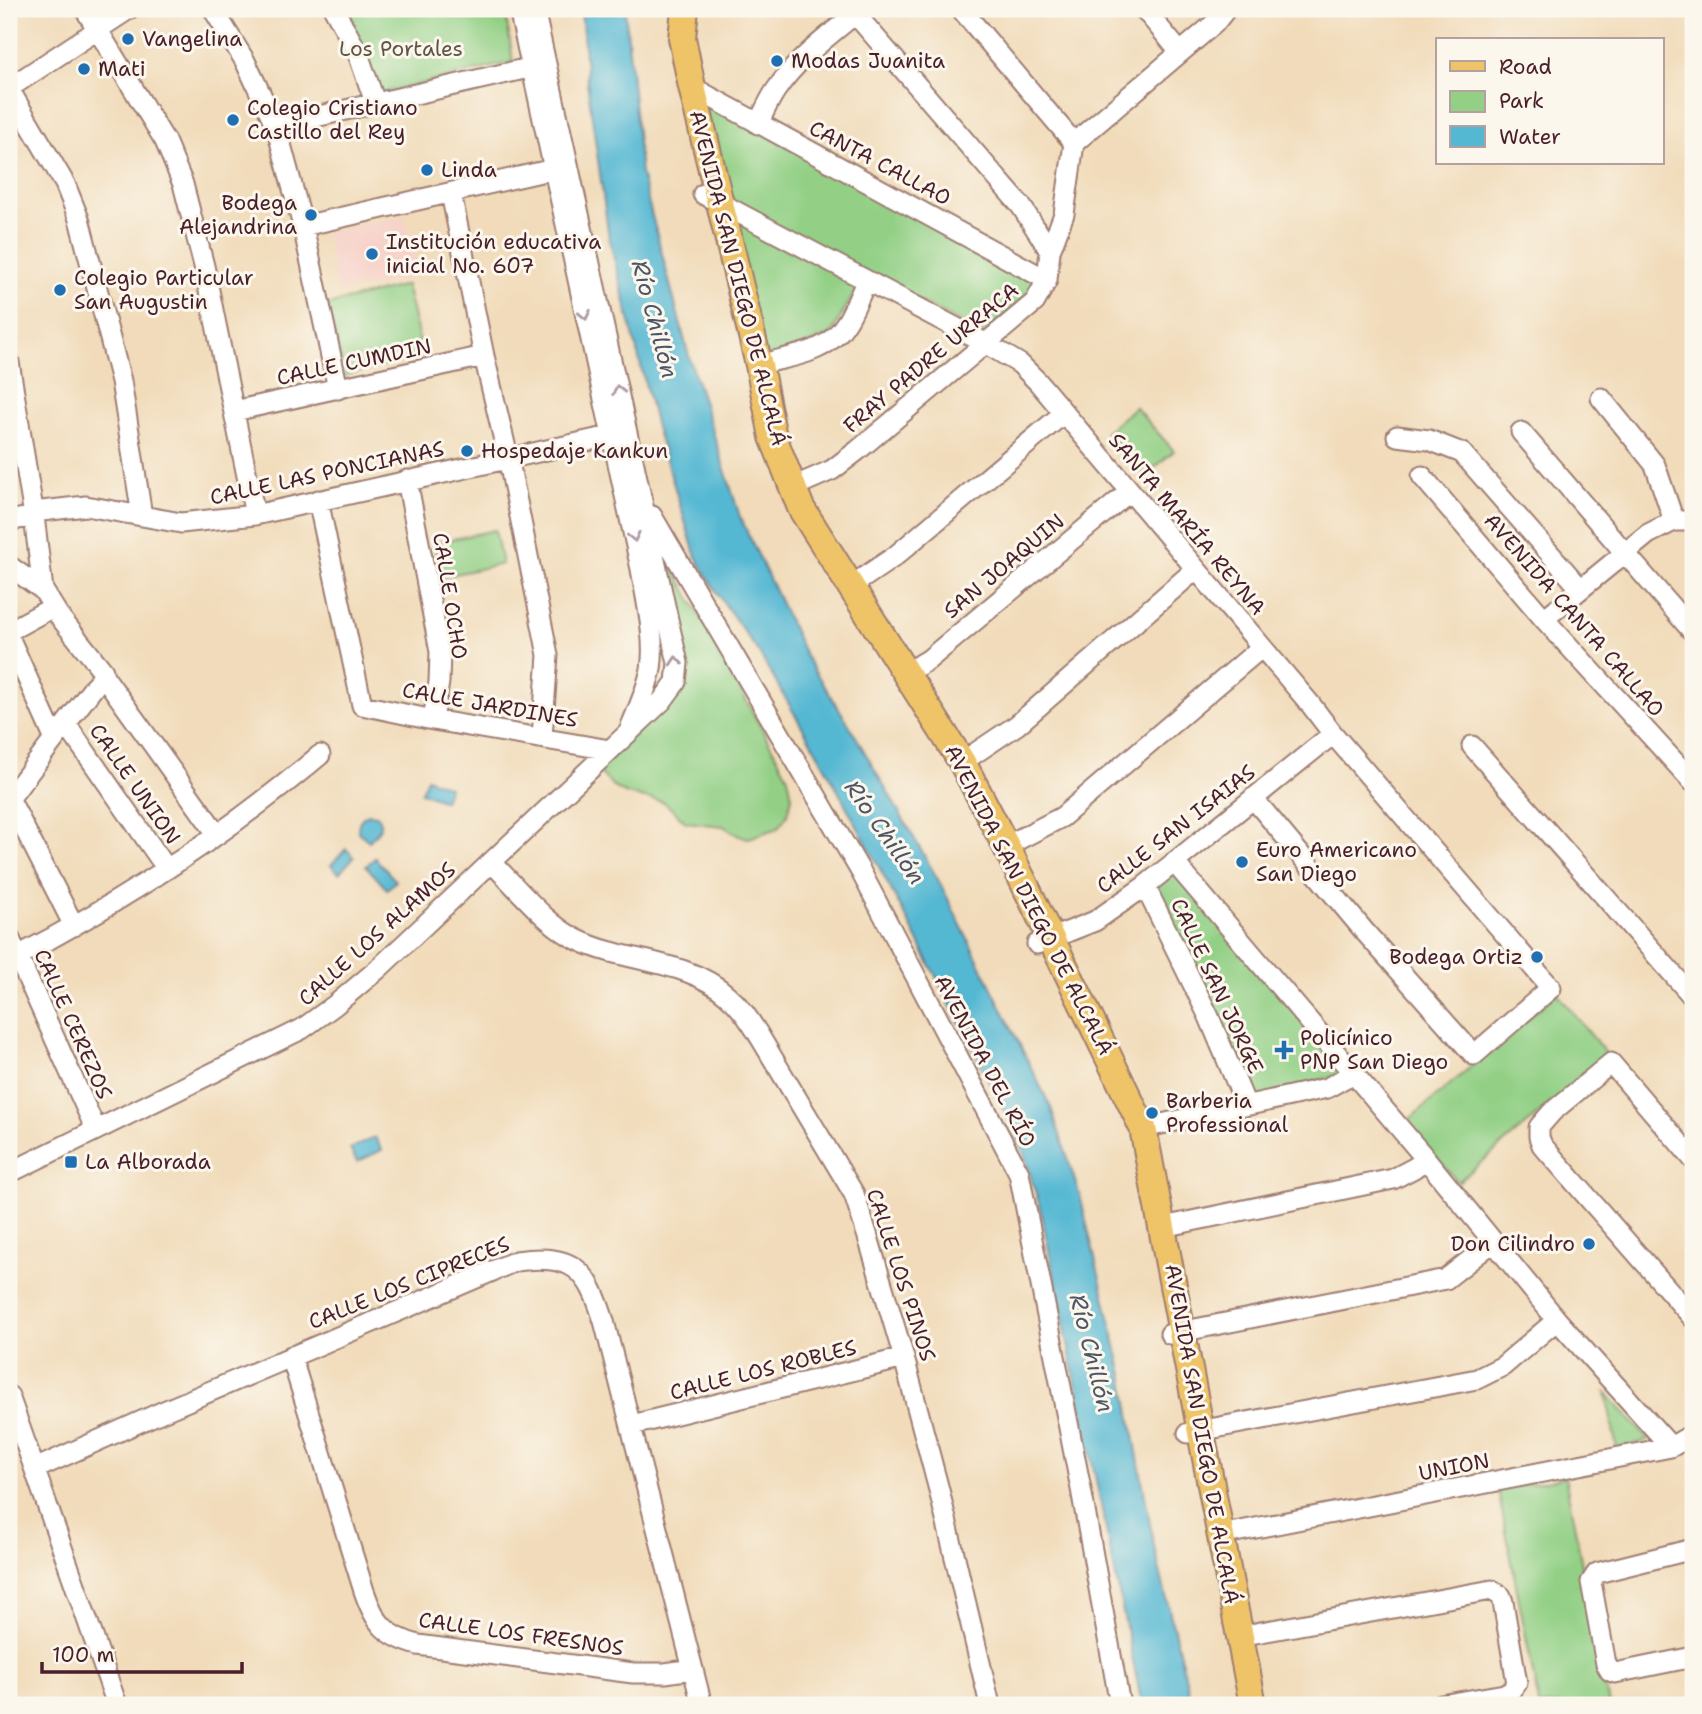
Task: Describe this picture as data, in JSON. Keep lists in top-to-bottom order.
{
  "streets": {
    "main road": ["AVENIDA SAN DIEGO DE ALCALÁ"],
    "street": [
      "CANTA CALLAO",
      "FRAY PADRE URRACA",
      "CALLE CUMDIN",
      "CALLE LAS PONCIANAS",
      "SANTA MARÍA REYNA",
      "SAN JOAQUIN",
      "CALLE OCHO",
      "AVENIDA CANTA CALLAO",
      "CALLE JARDINES",
      "CALLE UNION",
      "CALLE SAN ISAIAS",
      "CALLE LOS ALAMOS",
      "CALLE SAN JORGE",
      "CALLE CEREZOS",
      "AVENIDA DEL RÍO",
      "CALLE LOS PINOS",
      "CALLE LOS CIPRECES",
      "CALLE LOS ROBLES",
      "UNION",
      "CALLE LOS FRESNOS"
    ]
  },
  "crossings": [
    ["CANTA CALLAO", "AVENIDA SAN DIEGO DE ALCALÁ"],
    ["CANTA CALLAO", "FRAY PADRE URRACA"],
    ["AVENIDA SAN DIEGO DE ALCALÁ", "FRAY PADRE URRACA"],
    ["AVENIDA SAN DIEGO DE ALCALÁ", "SANTA MARÍA REYNA"],
    ["AVENIDA SAN DIEGO DE ALCALÁ", "SAN JOAQUIN"],
    ["AVENIDA SAN DIEGO DE ALCALÁ", "CALLE SAN ISAIAS"],
    ["AVENIDA SAN DIEGO DE ALCALÁ", "UNION"],
    ["FRAY PADRE URRACA", "SANTA MARÍA REYNA"],
    ["CALLE LAS PONCIANAS", "CALLE OCHO"],
    ["CALLE LAS PONCIANAS", "CALLE JARDINES"],
    ["CALLE LAS PONCIANAS", "CALLE LOS ALAMOS"],
    ["SANTA MARÍA REYNA", "SAN JOAQUIN"],
    ["SANTA MARÍA REYNA", "CALLE SAN ISAIAS"],
    ["CALLE OCHO", "CALLE JARDINES"],
    ["CALLE JARDINES", "CALLE LOS ALAMOS"],
    ["CALLE SAN ISAIAS", "CALLE SAN JORGE"],
    ["CALLE LOS ALAMOS", "CALLE CEREZOS"],
    ["CALLE LOS ALAMOS", "AVENIDA DEL RÍO"],
    ["CALLE LOS ALAMOS", "CALLE LOS PINOS"],
    ["CALLE LOS PINOS", "CALLE LOS ROBLES"],
    ["CALLE LOS CIPRECES", "CALLE LOS ROBLES"],
    ["CALLE LOS CIPRECES", "CALLE LOS FRESNOS"]
  ],
  "water": ["Río Chillón"],
  "parks": ["Los Portales"],
  "places": {
    "other": [
      "Vangelina",
      "Modas Juanita",
      "Mati",
      "Colegio Cristiano Castillo del Rey",
      "Linda",
      "Bodega Alejandrina",
      "Institución educativa inicial No. 607",
      "Colegio Particular San Augustin",
      "Hospedaje Kankun",
      "Euro Americano San Diego",
      "Bodega Ortiz",
      "Barberia Professional",
      "Don Cilindro"
    ],
    "health": ["Policínico PNP San Diego"],
    "transit": ["La Alborada"]
  },
  "legend": ["Road", "Park", "Water"],
  "scale_bar": "100 m"
}
